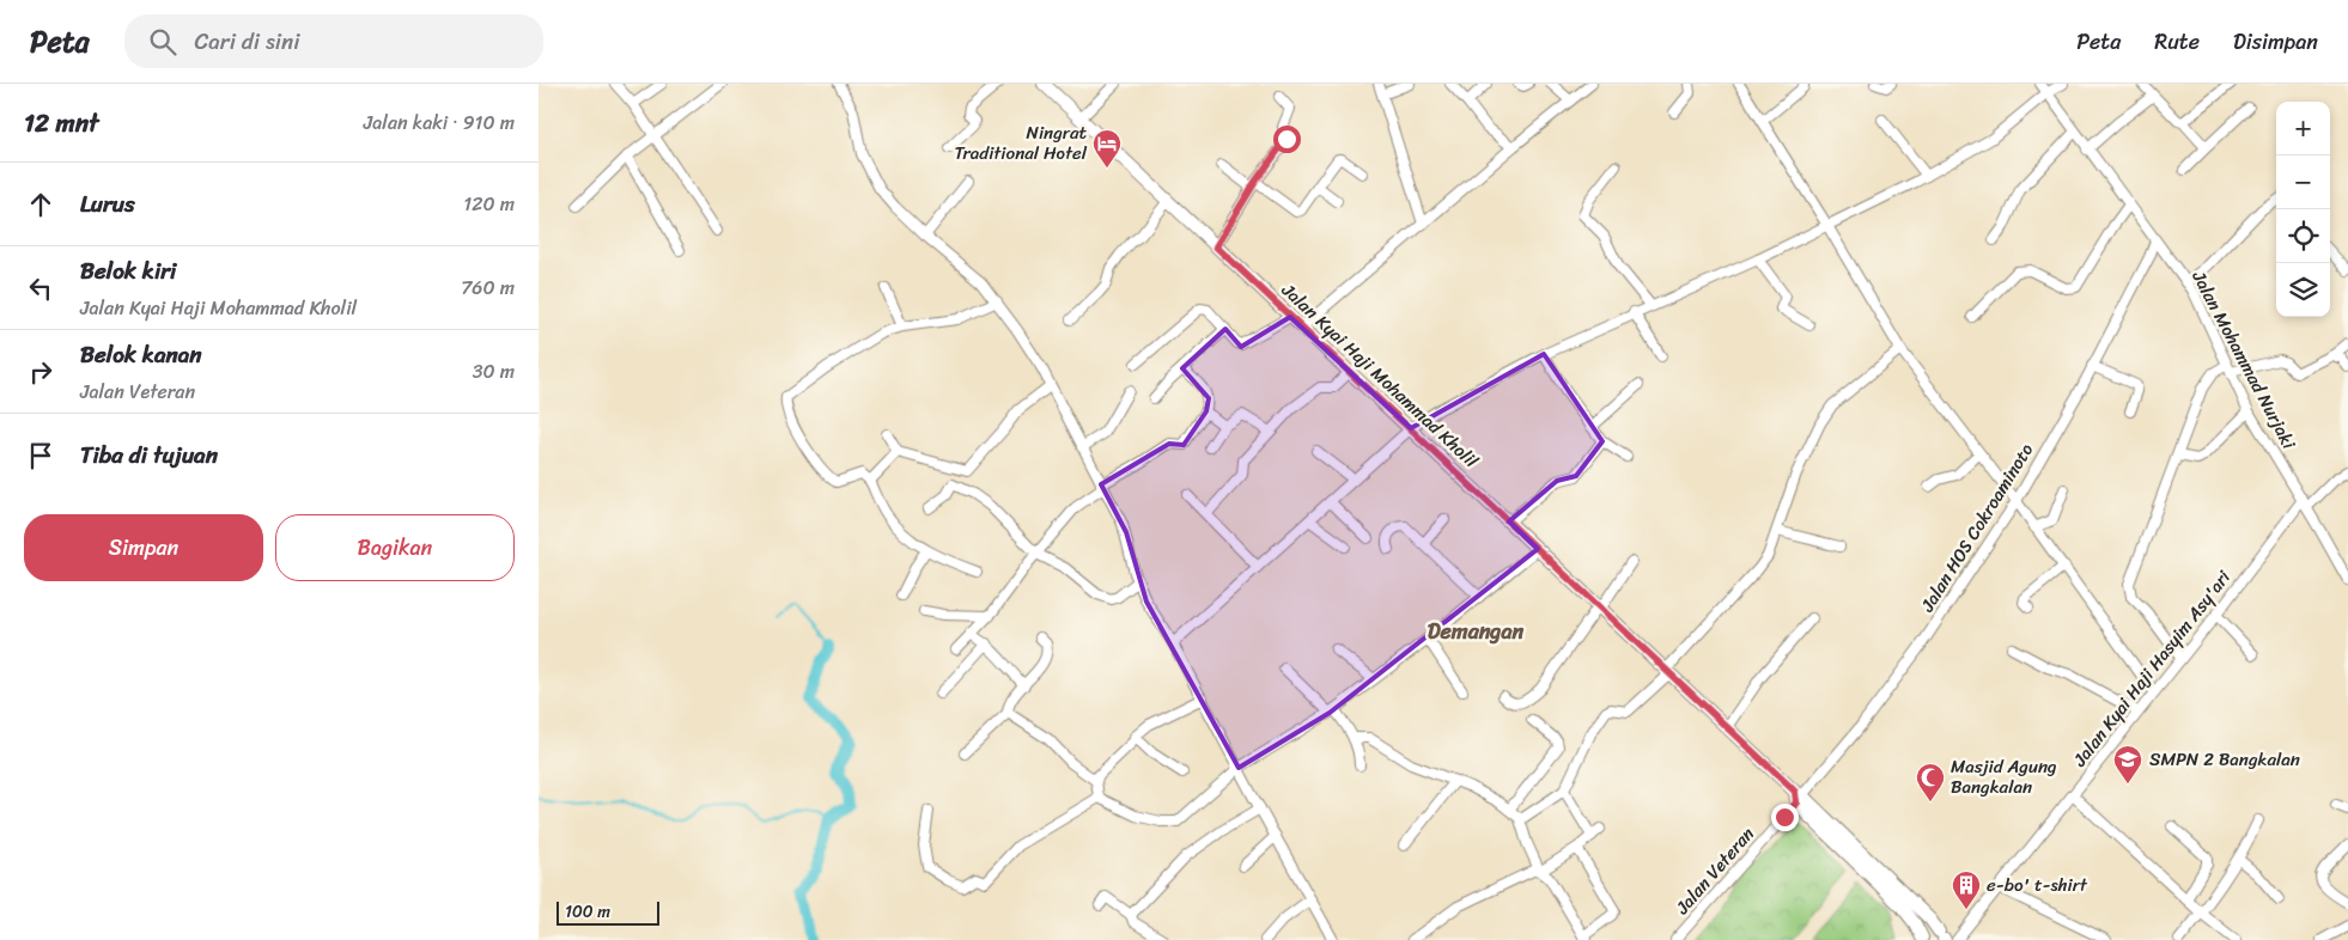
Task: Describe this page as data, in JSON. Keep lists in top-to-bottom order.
{
  "streets": {
    "main road": ["Jalan Kyai Haji Mohammad Kholil"],
    "street": [
      "Jalan Mohammad Nurjaki",
      "Jalan HOS Cokroaminoto",
      "Jalan Kyai Haji Hasyim Asy'ari",
      "Jalan Veteran"
    ]
  },
  "crossings": [
    ["Jalan Mohammad Nurjaki", "Jalan HOS Cokroaminoto"],
    ["Jalan Mohammad Nurjaki", "Jalan Kyai Haji Hasyim Asy'ari"],
    ["Jalan Kyai Haji Mohammad Kholil", "Jalan HOS Cokroaminoto"],
    ["Jalan Kyai Haji Mohammad Kholil", "Jalan Veteran"],
    ["Jalan HOS Cokroaminoto", "Jalan Veteran"]
  ],
  "districts": ["Demangan"],
  "places": {
    "hotel": ["Ningrat Traditional Hotel"],
    "school or university": ["SMPN 2 Bangkalan"],
    "mosque": ["Masjid Agung Bangkalan"],
    "building": ["e-bo' t-shirt"]
  },
  "scale_bar": "100 m",
  "page": {
    "header": "Peta",
    "search": "Cari di sini",
    "nav": ["Peta", "Rute", "Disimpan"],
    "heading": ["12 mnt", "Jalan kaki · 910 m"],
    "map_buttons": ["+", "−"],
    "list": [
      ["Lurus", "120 m"],
      ["Belok kiri", "Jalan Kyai Haji Mohammad Kholil", "760 m"],
      ["Belok kanan", "Jalan Veteran", "30 m"],
      "Tiba di tujuan"
    ],
    "buttons": ["Simpan", "Bagikan"],
    "scale": "100 m"
  }
}
